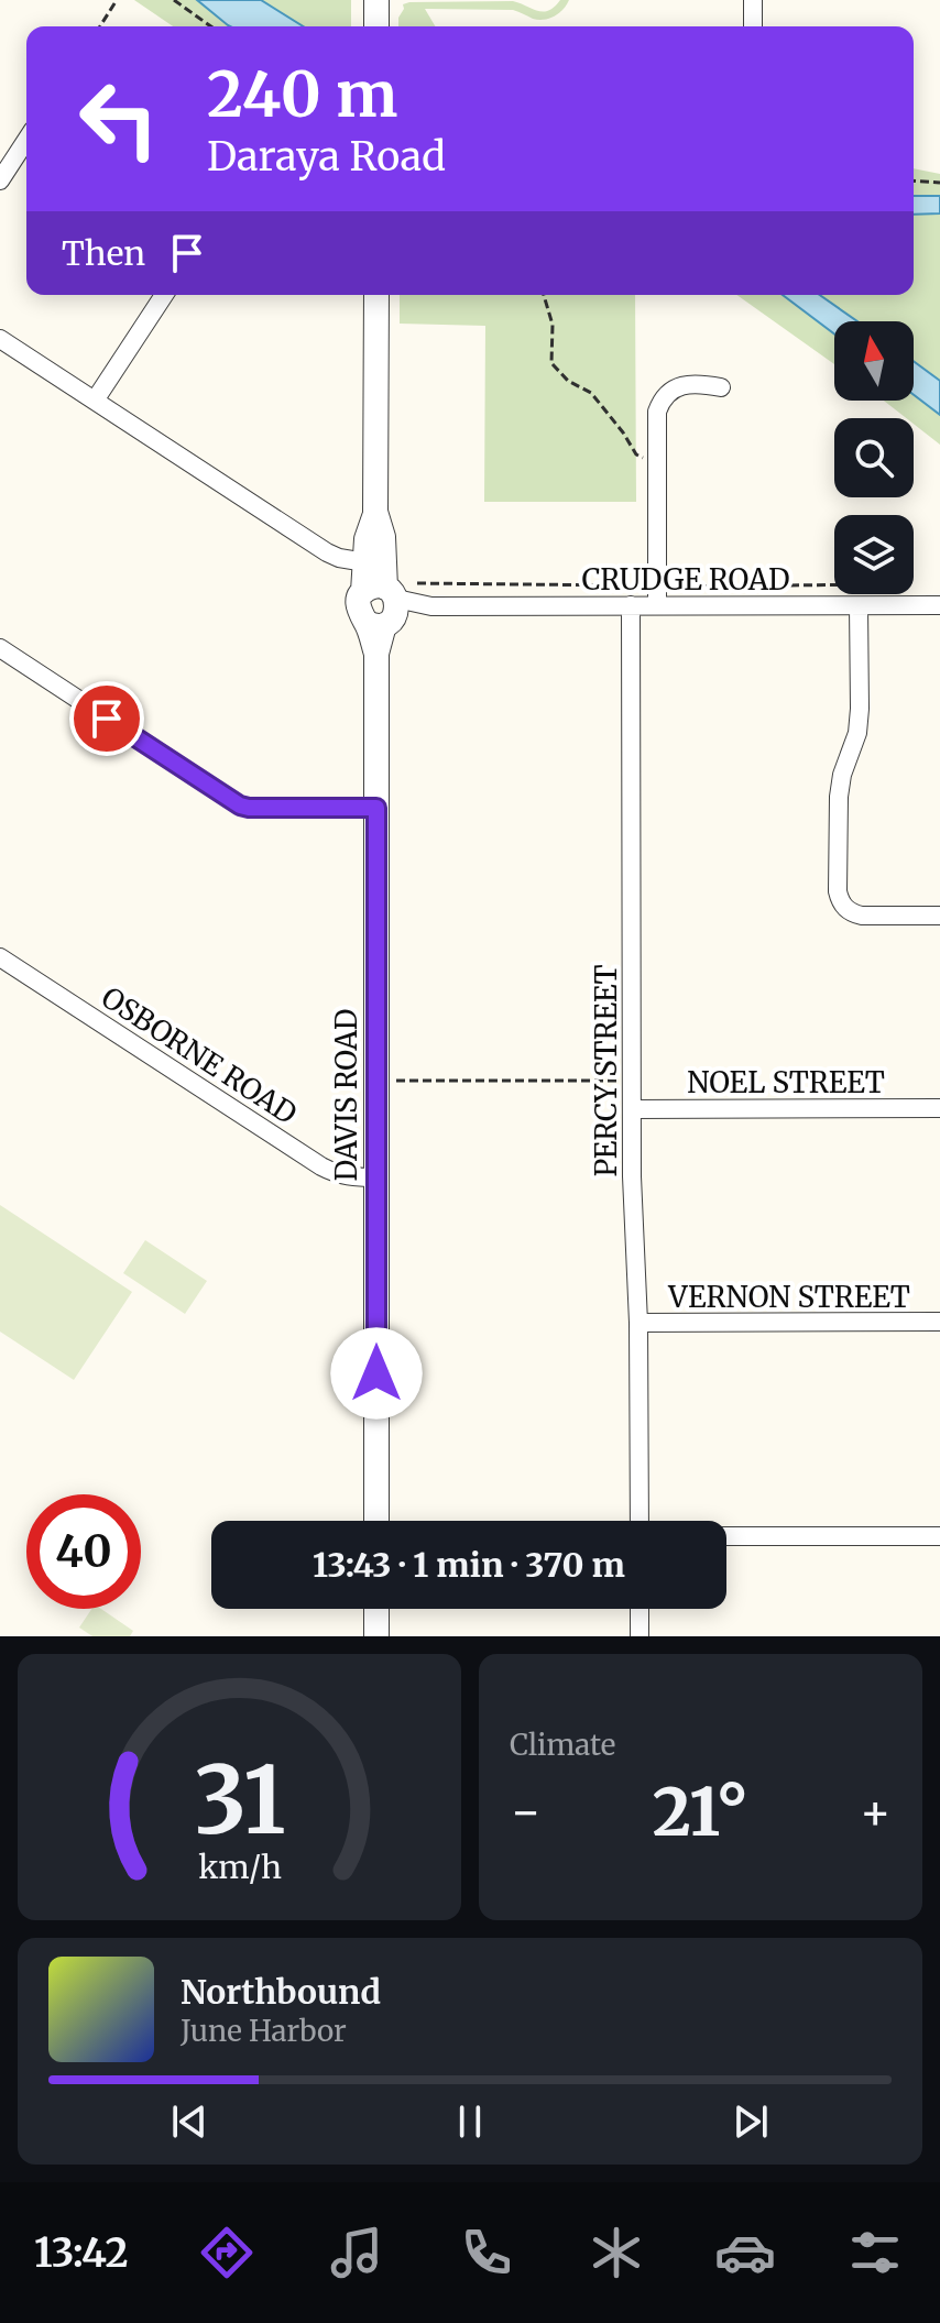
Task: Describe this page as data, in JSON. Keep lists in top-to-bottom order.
{
  "streets": {
    "street": [
      "CRUDGE ROAD",
      "OSBORNE ROAD",
      "PERCY STREET",
      "NOEL STREET",
      "DAVIS ROAD",
      "VERNON STREET"
    ]
  },
  "crossings": [
    ["CRUDGE ROAD", "PERCY STREET"],
    ["CRUDGE ROAD", "DAVIS ROAD"],
    ["OSBORNE ROAD", "DAVIS ROAD"],
    ["PERCY STREET", "NOEL STREET"],
    ["PERCY STREET", "VERNON STREET"]
  ],
  "north": "top",
  "page": {
    "turn": ["240 m", "Daraya Road"],
    "then": "Then",
    "limit": "40",
    "trip": "13:43 · 1 min · 370 m",
    "tile": "Climate",
    "heat": ["−", "21°", "+"],
    "song": ["Northbound", "June Harbor"],
    "tabs": "13:42",
    "gauge": ["31", "km/h"]
  }
}
